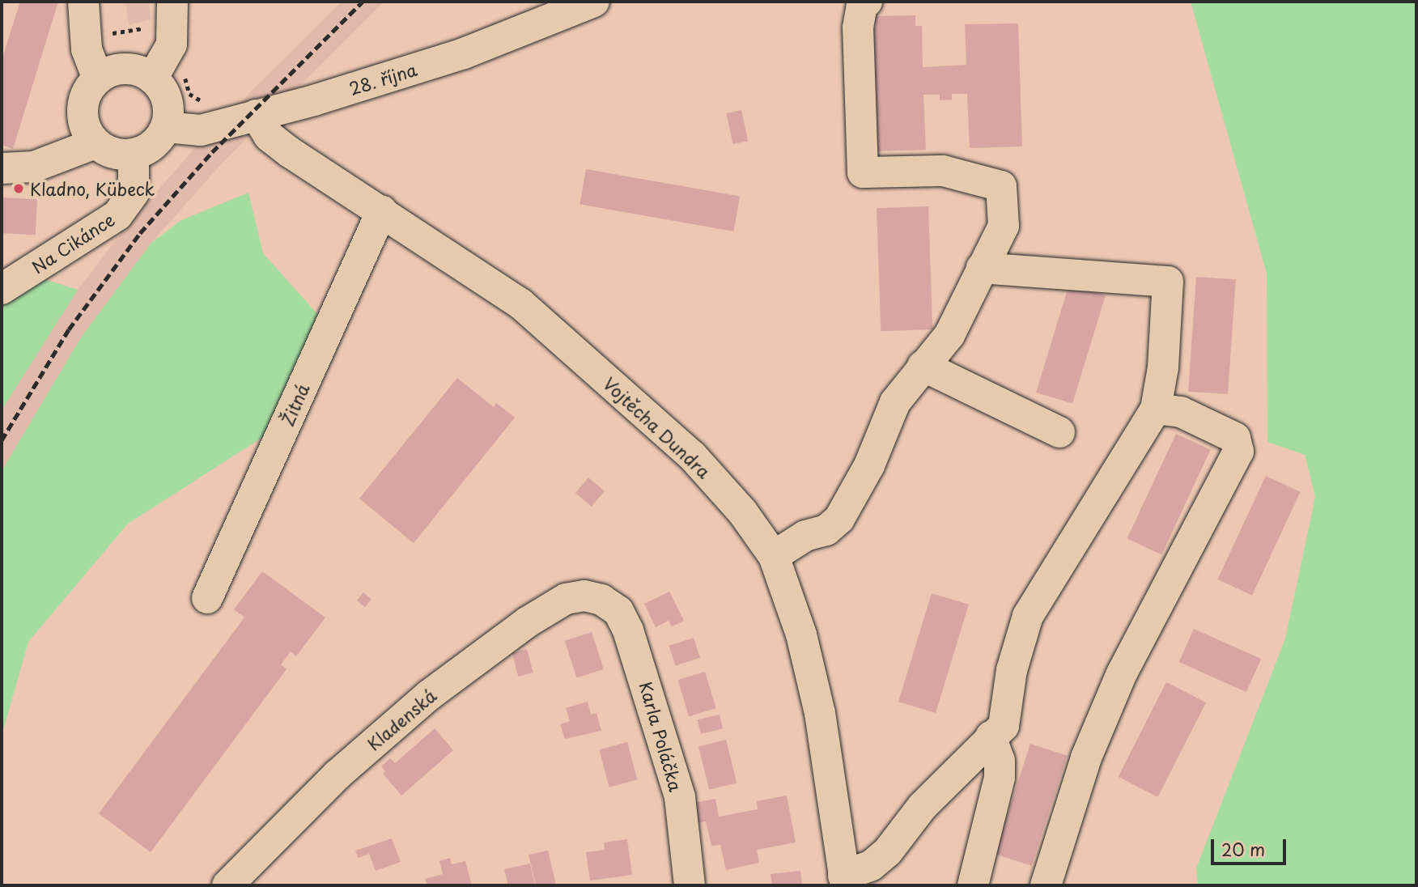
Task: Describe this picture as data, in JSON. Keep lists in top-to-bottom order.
{
  "streets": {
    "street": [
      "28. října",
      "Na Cikánce",
      "Žitná",
      "Vojtěcha Dundra",
      "Kladenská",
      "Karla Poláčka"
    ]
  },
  "crossings": [
    ["28. října", "Na Cikánce"],
    ["28. října", "Vojtěcha Dundra"],
    ["Žitná", "Vojtěcha Dundra"],
    ["Kladenská", "Karla Poláčka"]
  ],
  "places": ["Kladno, Kübeck"],
  "scale_bar": "20 m"
}
